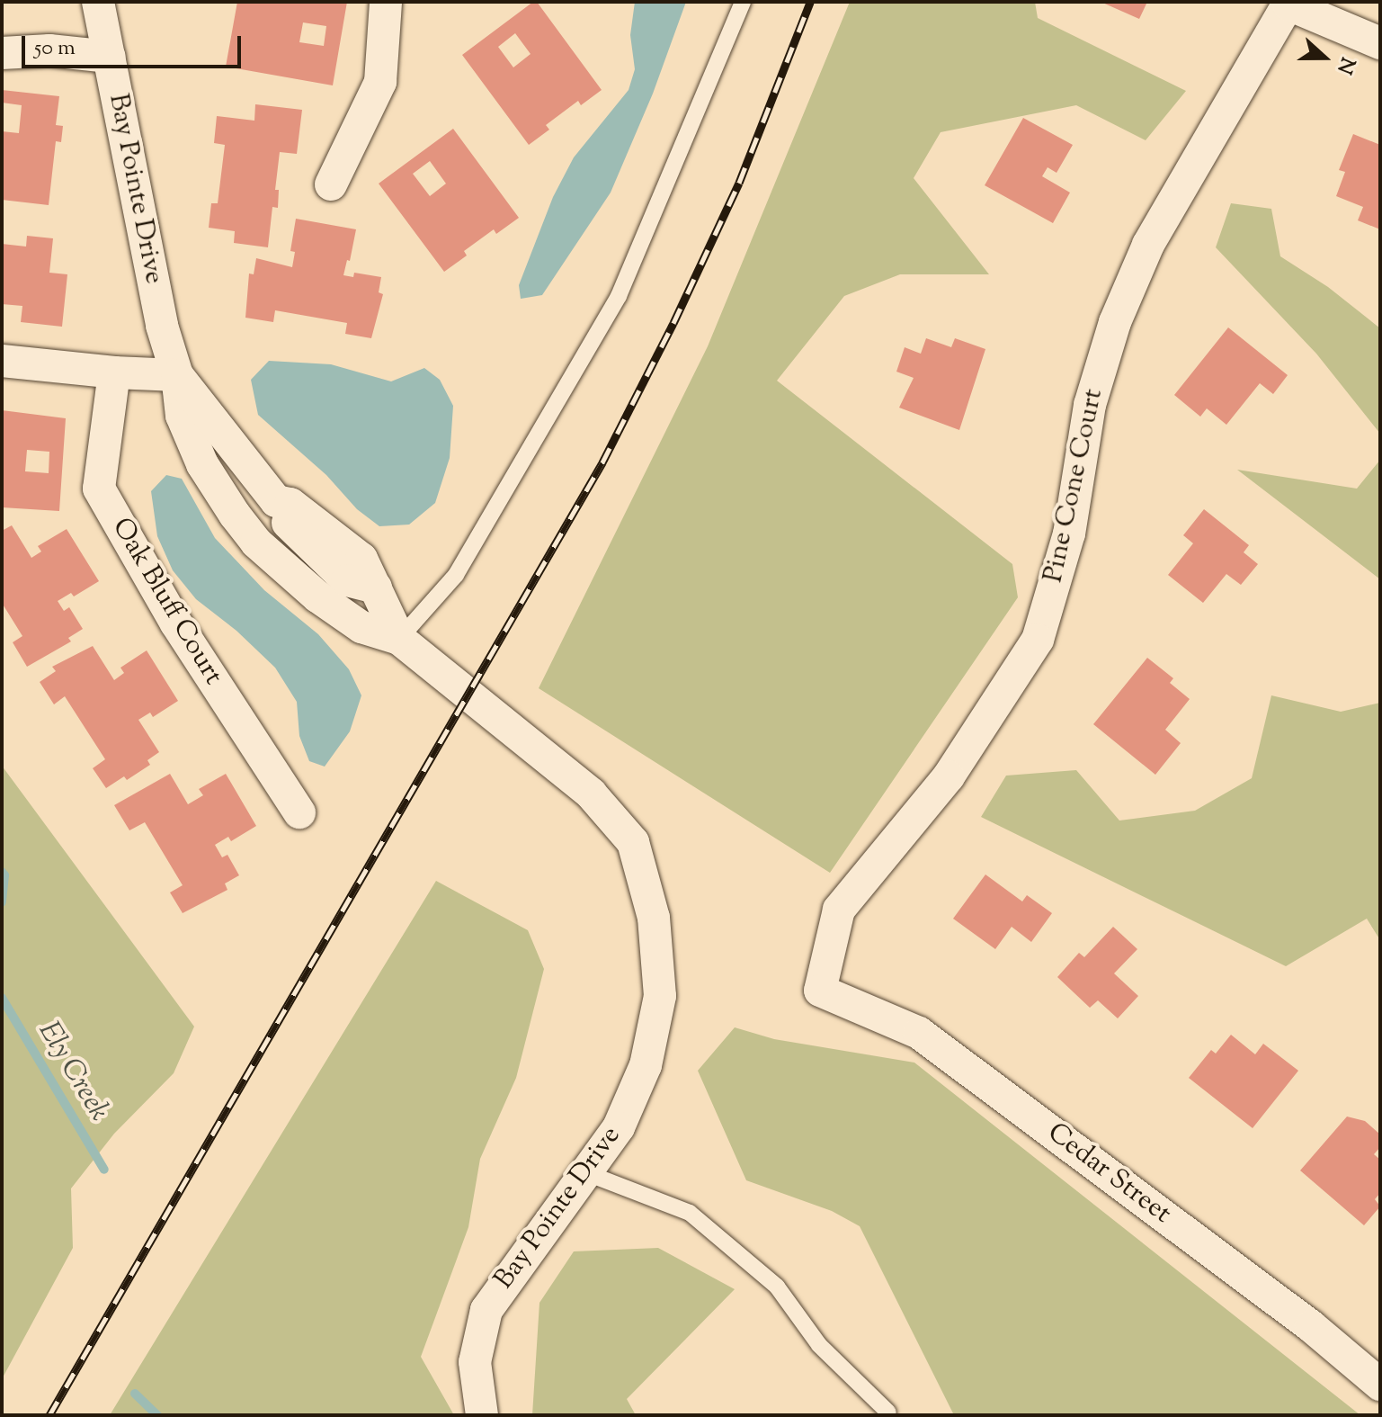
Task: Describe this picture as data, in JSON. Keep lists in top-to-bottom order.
{
  "streets": {
    "street": [
      "Bay Pointe Drive",
      "Pine Cone Court",
      "Oak Bluff Court",
      "Cedar Street"
    ]
  },
  "crossings": [
    ["Pine Cone Court", "Cedar Street"]
  ],
  "water": ["Ely Creek"],
  "scale_bar": "50 m",
  "north": "right"
}
